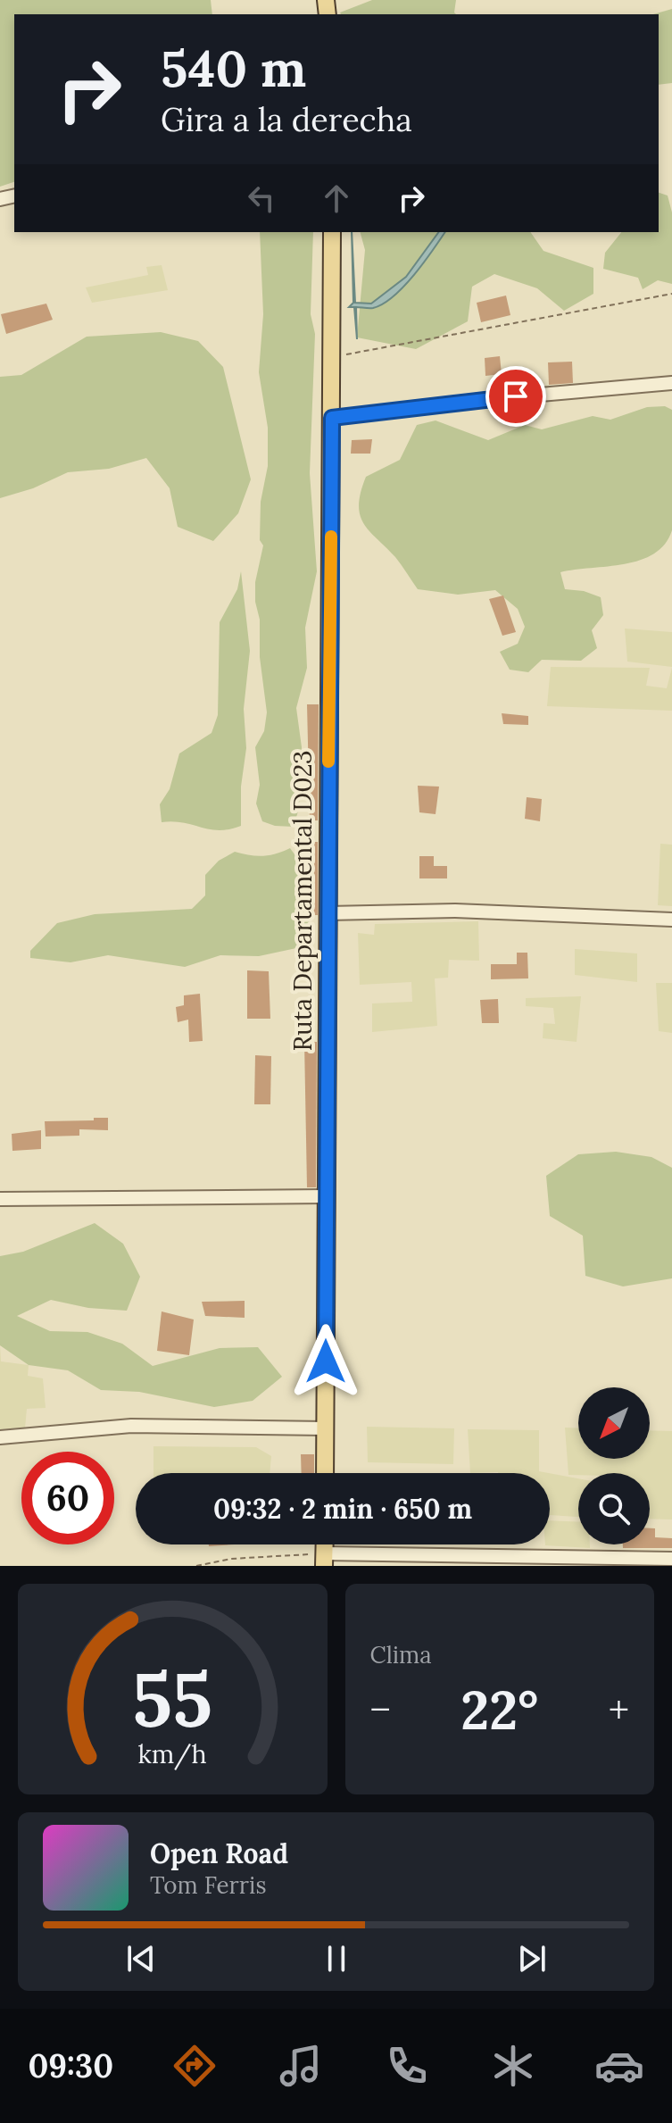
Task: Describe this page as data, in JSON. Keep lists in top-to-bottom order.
{
  "streets": {
    "main road": ["Ruta Departamental D023"]
  },
  "north": "bottom left",
  "page": {
    "turn": ["540 m", "Gira a la derecha"],
    "limit": "60",
    "trip": "09:32 · 2 min · 650 m",
    "tile": "Clima",
    "heat": ["−", "22°", "+"],
    "song": ["Open Road", "Tom Ferris"],
    "tabs": "09:30",
    "gauge": ["55", "km/h"]
  }
}
